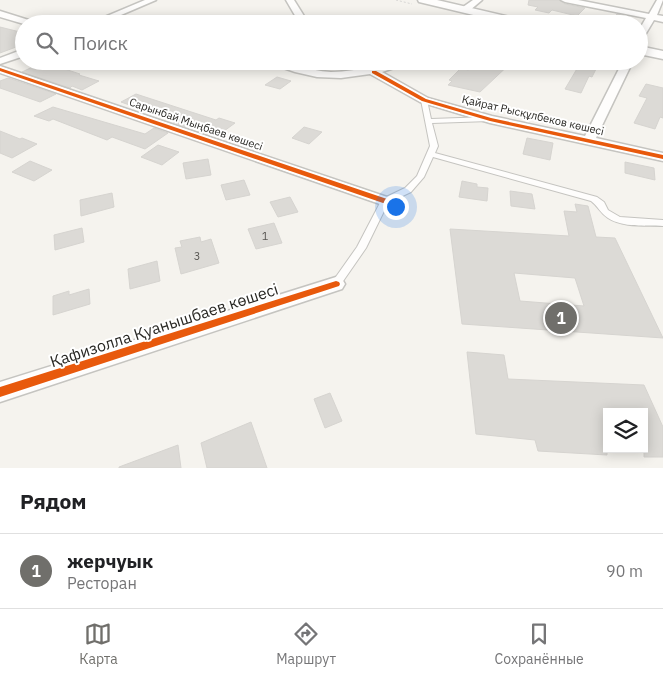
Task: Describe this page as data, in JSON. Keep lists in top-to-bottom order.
{
  "streets": {
    "street": ["Қайрат Рысқұлбеков көшесі", "Сарынбай Мыңбаев көшесі", "Қафизолла Қуанышбаев көшесi"]
  },
  "house_numbers": ["1", "3"],
  "page": {
    "search": "Поиск",
    "pins": "1",
    "heading": "Рядом",
    "list": [
      {
        "mark": "1",
        "name": "жерчуык",
        "note": "Ресторан",
        "value": "90 m"
      }
    ],
    "nav": ["Карта", "Маршрут", "Сохранённые"]
  }
}
